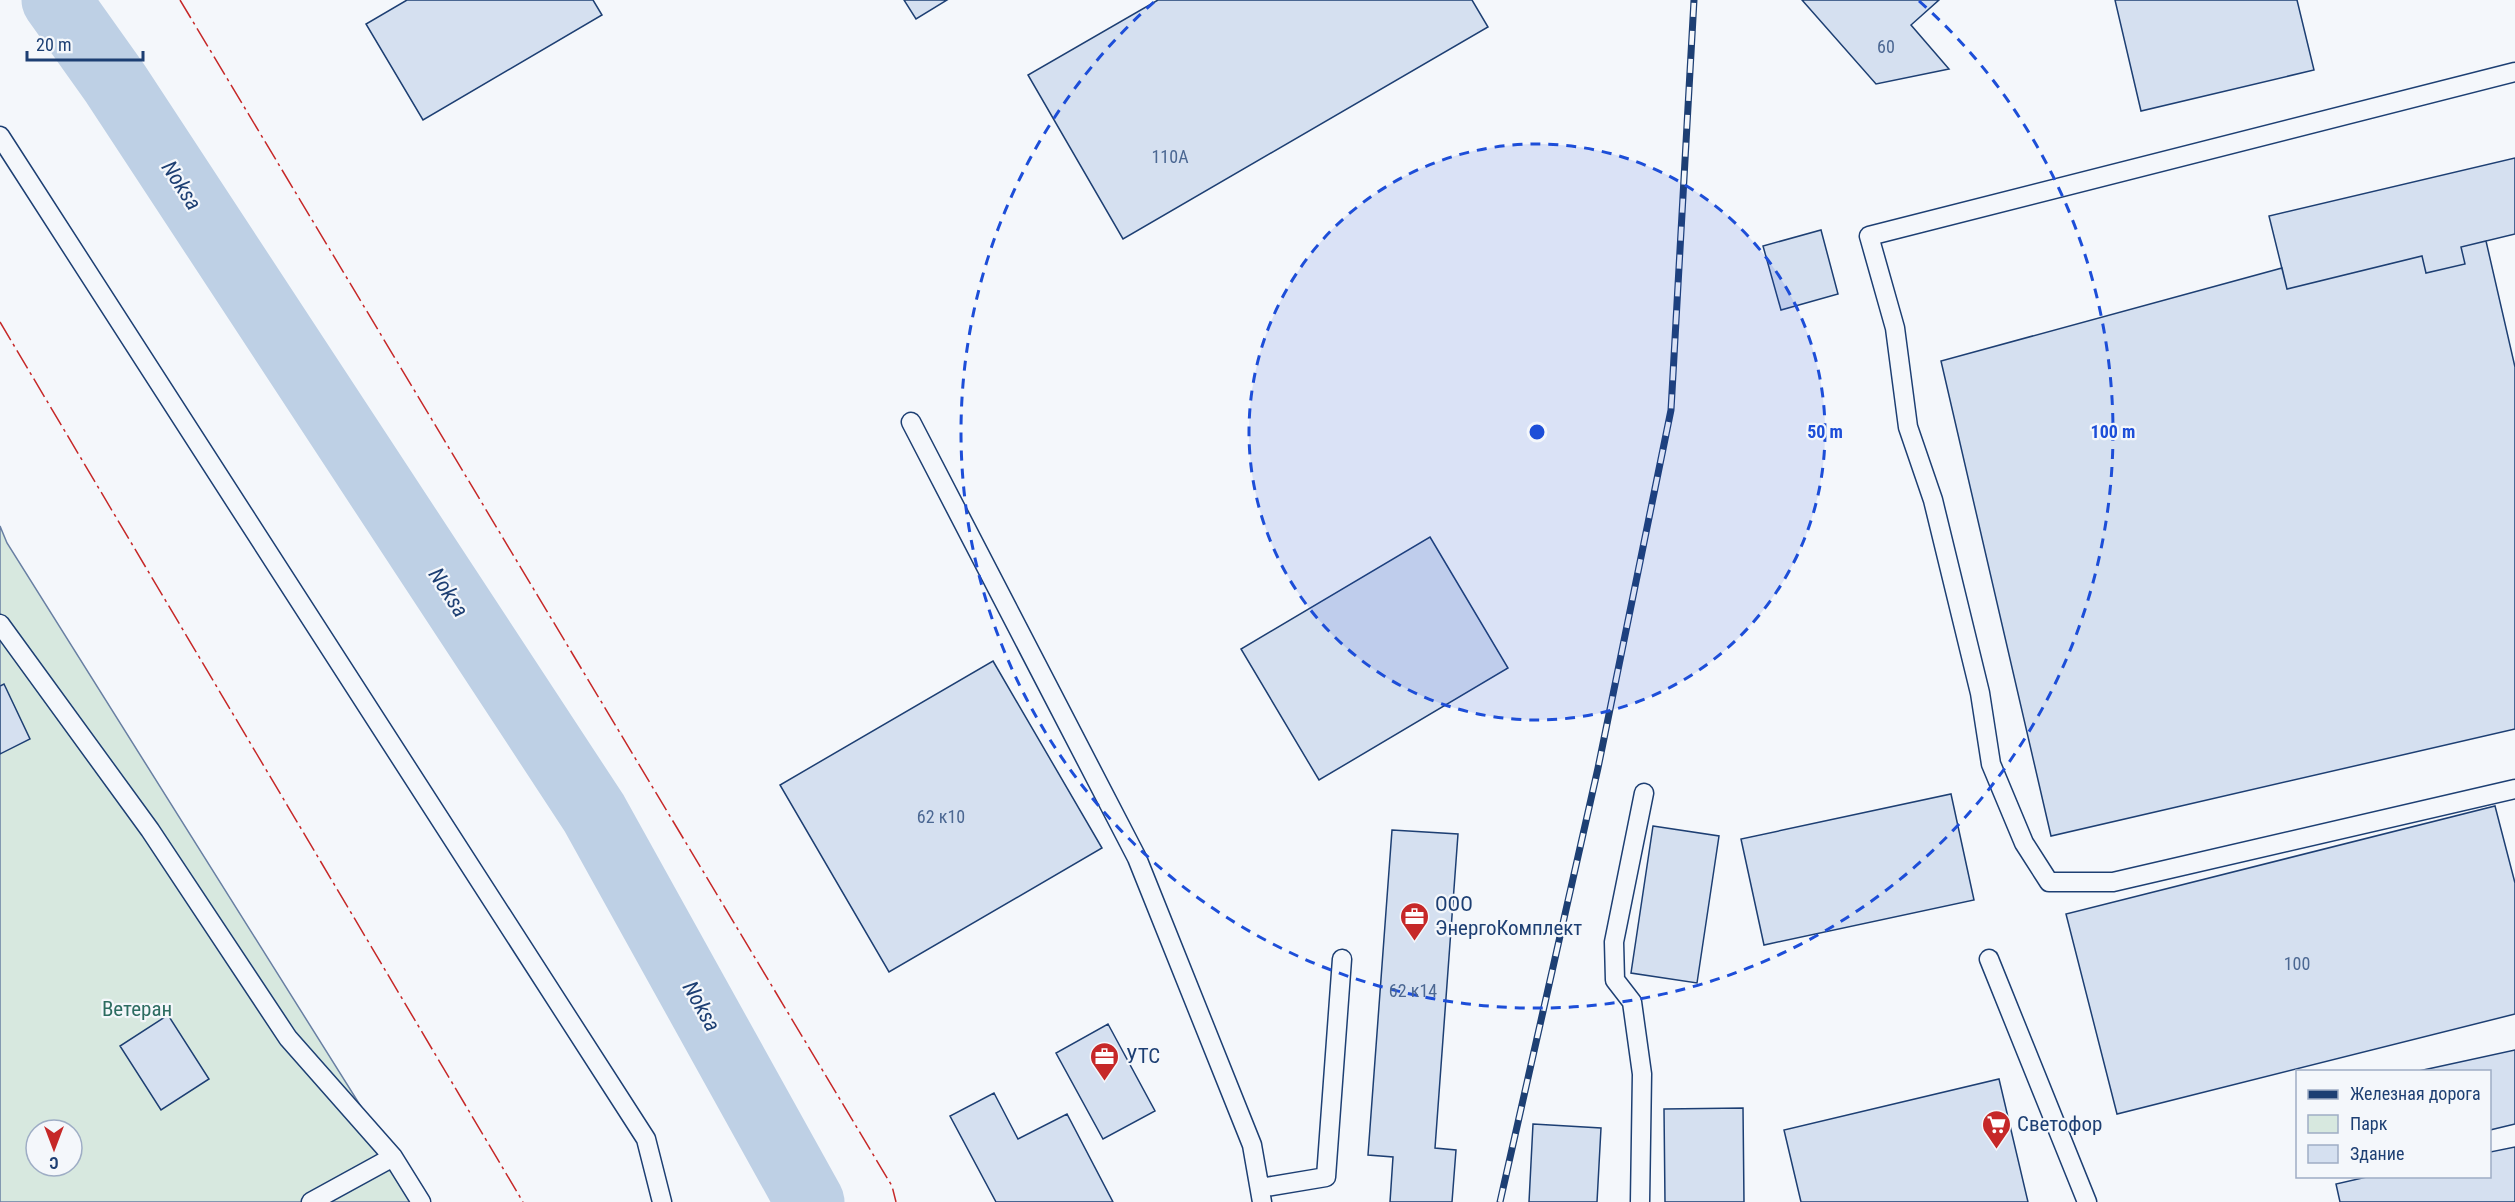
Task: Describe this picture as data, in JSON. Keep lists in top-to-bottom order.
{
  "water": ["Noksa"],
  "parks": ["Ветеран"],
  "places": {
    "office": ["ООО ЭнергоКомплект", "УТС"],
    "supermarket": ["Светофор"]
  },
  "house_numbers": [
    "60",
    "110А",
    "62 к10",
    "100",
    "62 к14"
  ],
  "legend": ["Железная дорога", "Парк", "Здание"],
  "scale_bar": "20 m",
  "north": "bottom",
  "rings": ["50 m", "100 m"]
}
